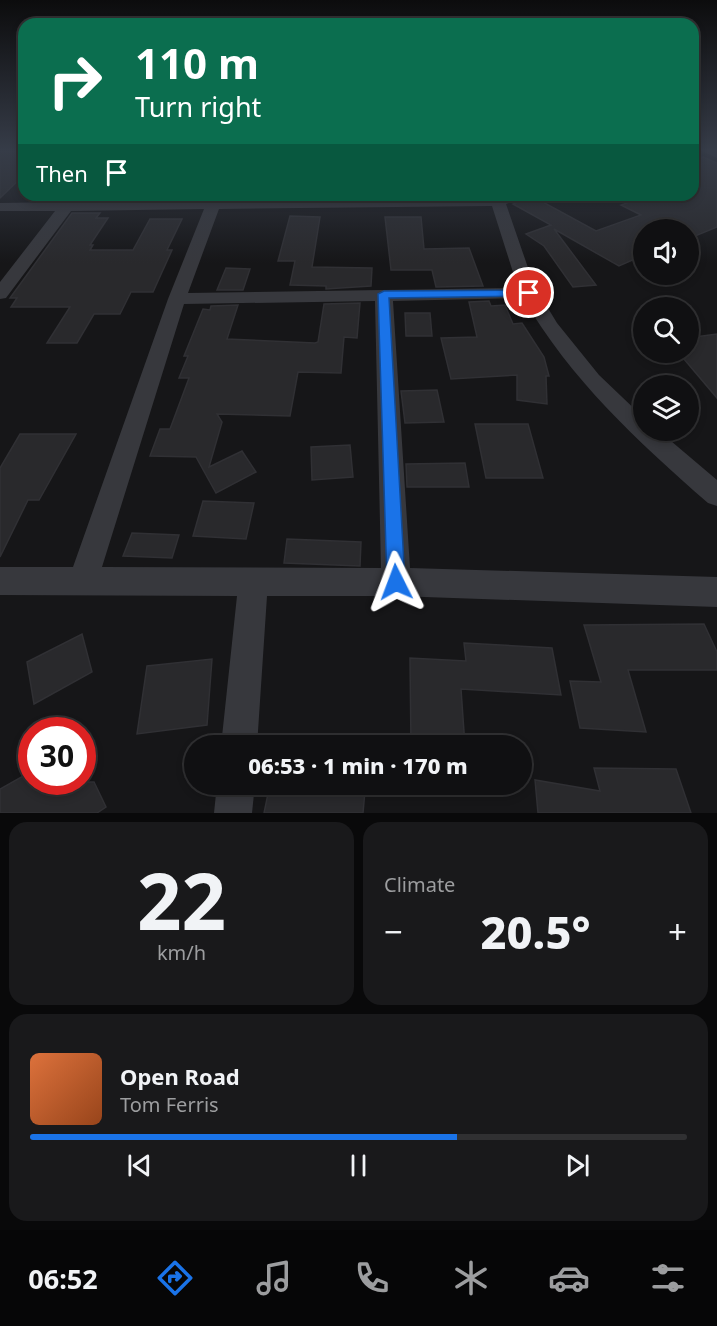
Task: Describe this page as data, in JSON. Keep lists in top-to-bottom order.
{
  "page": {
    "turn": ["110 m", "Turn right"],
    "then": "Then",
    "limit": "30",
    "trip": "06:53 · 1 min · 170 m",
    "tile": [
      ["22", "km/h"],
      "Climate"
    ],
    "heat": ["−", "20.5°", "+"],
    "song": ["Open Road", "Tom Ferris"],
    "tabs": "06:52"
  }
}
